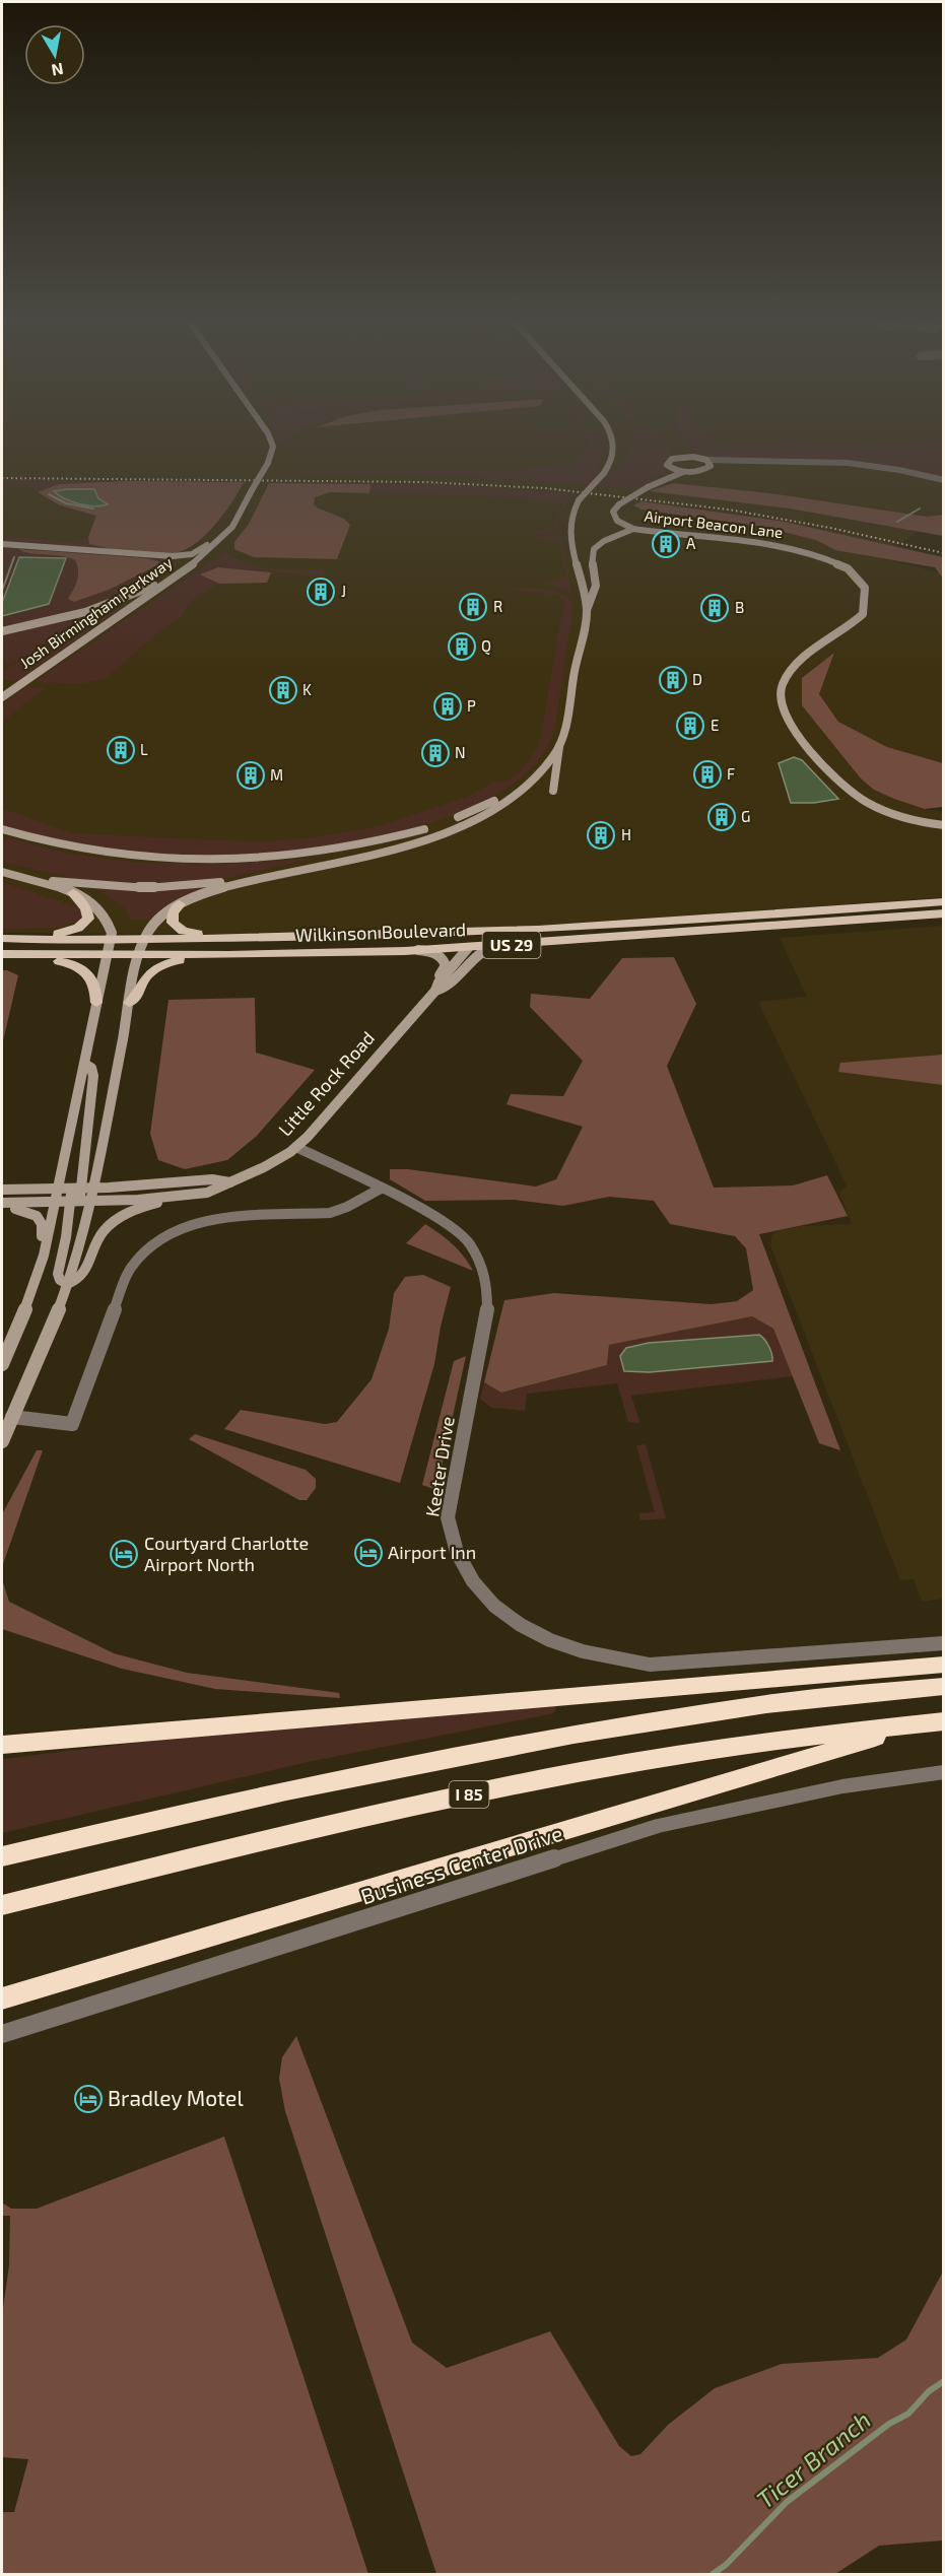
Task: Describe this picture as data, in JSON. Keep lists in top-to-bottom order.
{
  "streets": {
    "highway": ["I 85"],
    "main road": [
      "Airport Beacon Lane",
      "Josh Birmingham Parkway",
      "Wilkinson Boulevard",
      "US 29",
      "Little Rock Road"
    ],
    "street": ["Keeter Drive", "Business Center Drive"]
  },
  "crossings": [
    ["Wilkinson Boulevard", "Little Rock Road"],
    ["Little Rock Road", "Keeter Drive"]
  ],
  "water": ["Ticer Branch"],
  "places": {
    "building": [
      "A",
      "J",
      "R",
      "B",
      "Q",
      "D",
      "K",
      "P",
      "E",
      "L",
      "N",
      "F",
      "M",
      "G",
      "H"
    ],
    "hotel": ["Airport Inn", "Courtyard Charlotte Airport North", "Bradley Motel"]
  },
  "north": "bottom"
}
